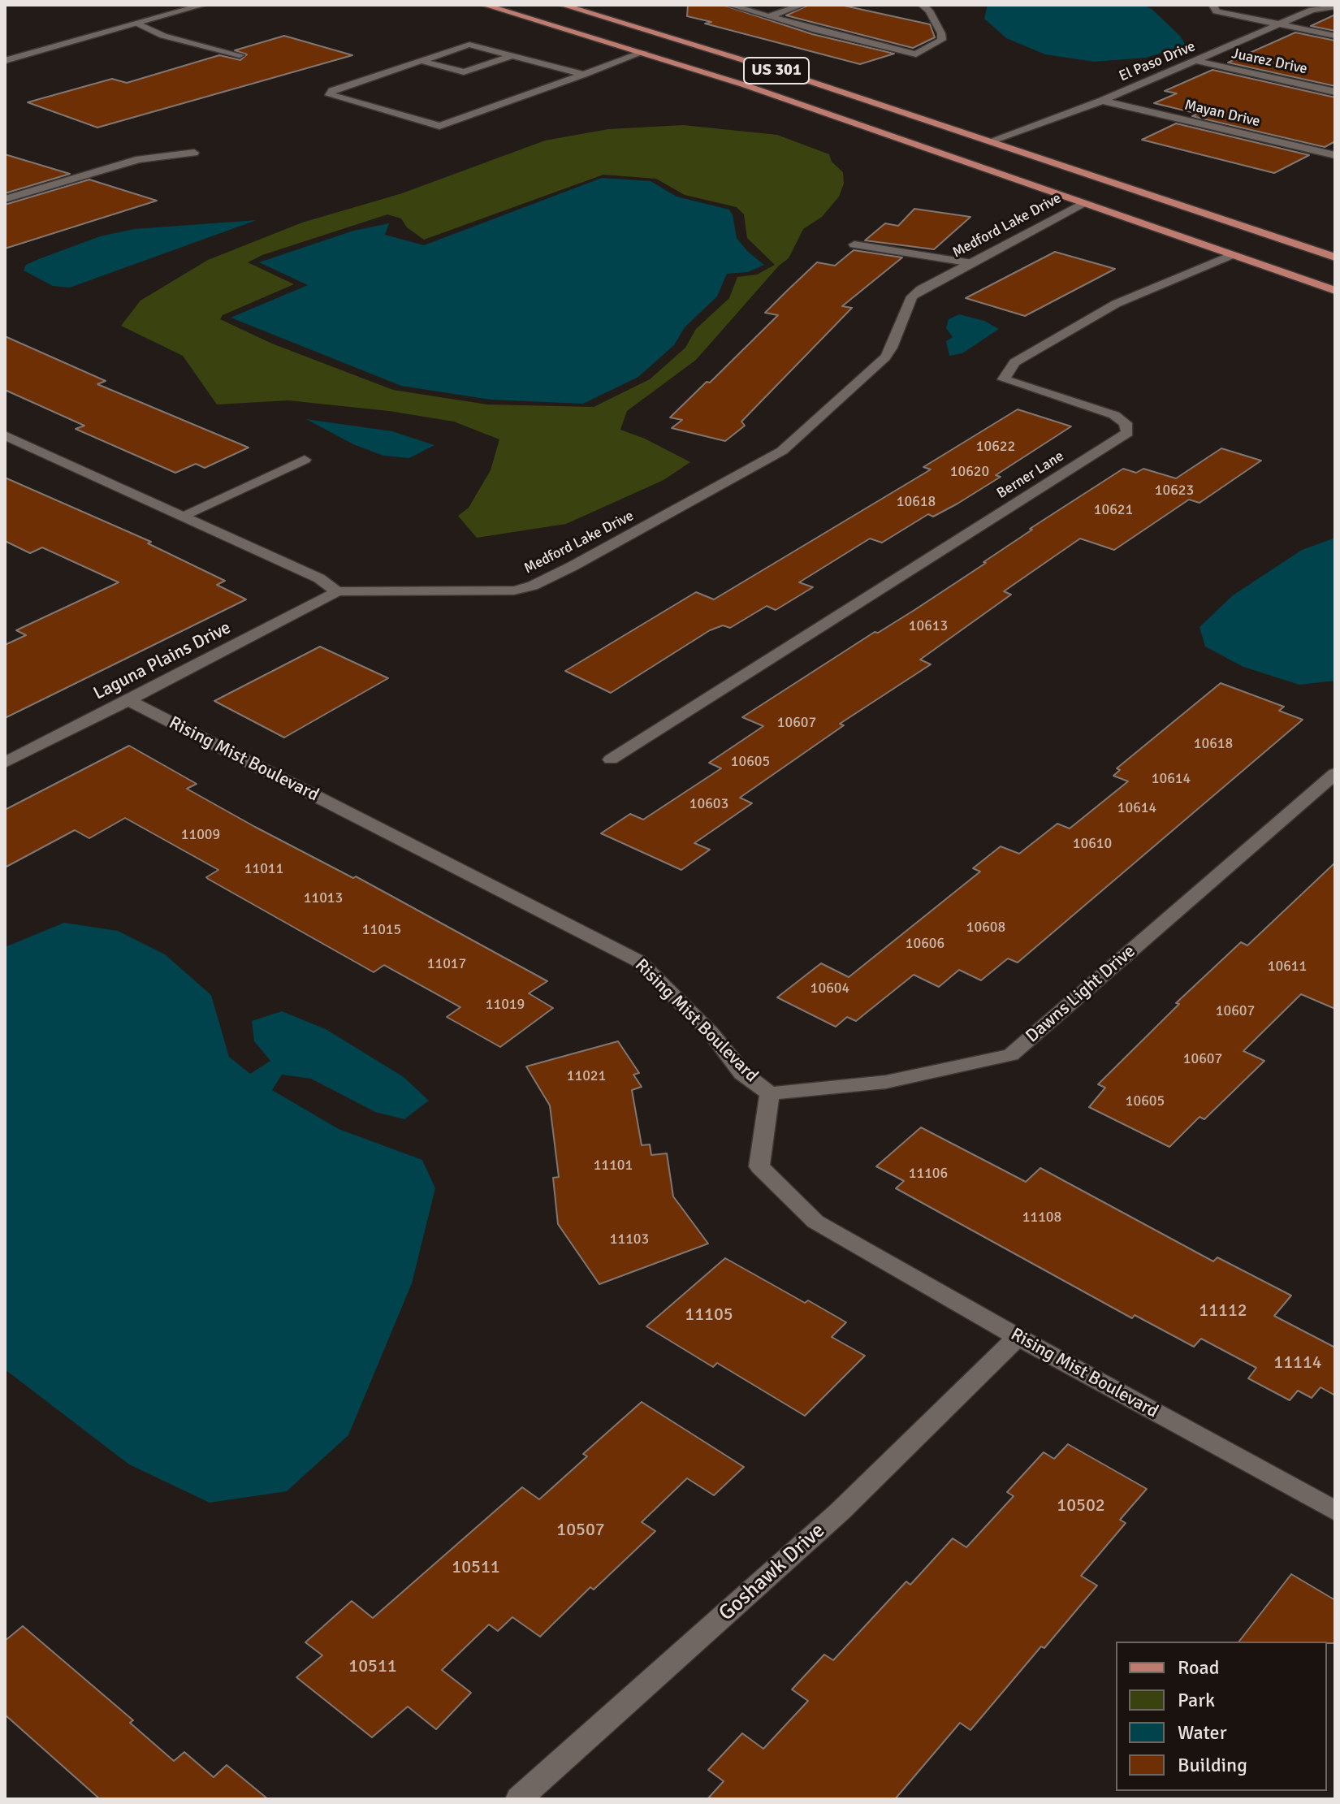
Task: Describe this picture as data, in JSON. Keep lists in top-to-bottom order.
{
  "streets": {
    "main road": ["US 301"],
    "street": [
      "El Paso Drive",
      "Juarez Drive",
      "Mayan Drive",
      "Medford Lake Drive",
      "Berner Lane",
      "Laguna Plains Drive",
      "Rising Mist Boulevard",
      "Dawns Light Drive",
      "Goshawk Drive"
    ]
  },
  "crossings": [
    ["El Paso Drive", "Juarez Drive"],
    ["El Paso Drive", "US 301"],
    ["El Paso Drive", "Mayan Drive"],
    ["US 301", "Medford Lake Drive"],
    ["US 301", "Berner Lane"],
    ["Medford Lake Drive", "Laguna Plains Drive"],
    ["Laguna Plains Drive", "Rising Mist Boulevard"],
    ["Rising Mist Boulevard", "Dawns Light Drive"],
    ["Rising Mist Boulevard", "Goshawk Drive"]
  ],
  "house_numbers": [
    "10622",
    "10620",
    "10623",
    "10618",
    "10621",
    "10613",
    "10607",
    "10618",
    "10605",
    "10614",
    "10603",
    "10614",
    "11009",
    "10610",
    "11011",
    "11013",
    "10608",
    "11015",
    "10606",
    "11017",
    "10611",
    "10604",
    "11019",
    "10607",
    "10607",
    "11021",
    "10605",
    "11101",
    "11106",
    "11108",
    "11103",
    "11112",
    "11105",
    "11114",
    "10502",
    "10507",
    "10511",
    "10511"
  ],
  "legend": [
    "Road",
    "Park",
    "Water",
    "Building"
  ]
}
